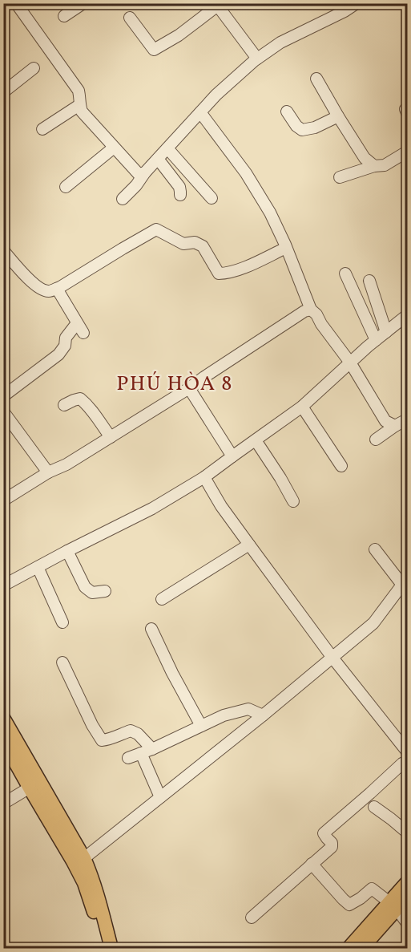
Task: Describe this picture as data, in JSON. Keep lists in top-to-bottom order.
{
  "districts": ["PHÚ HÒA 8"]
}
